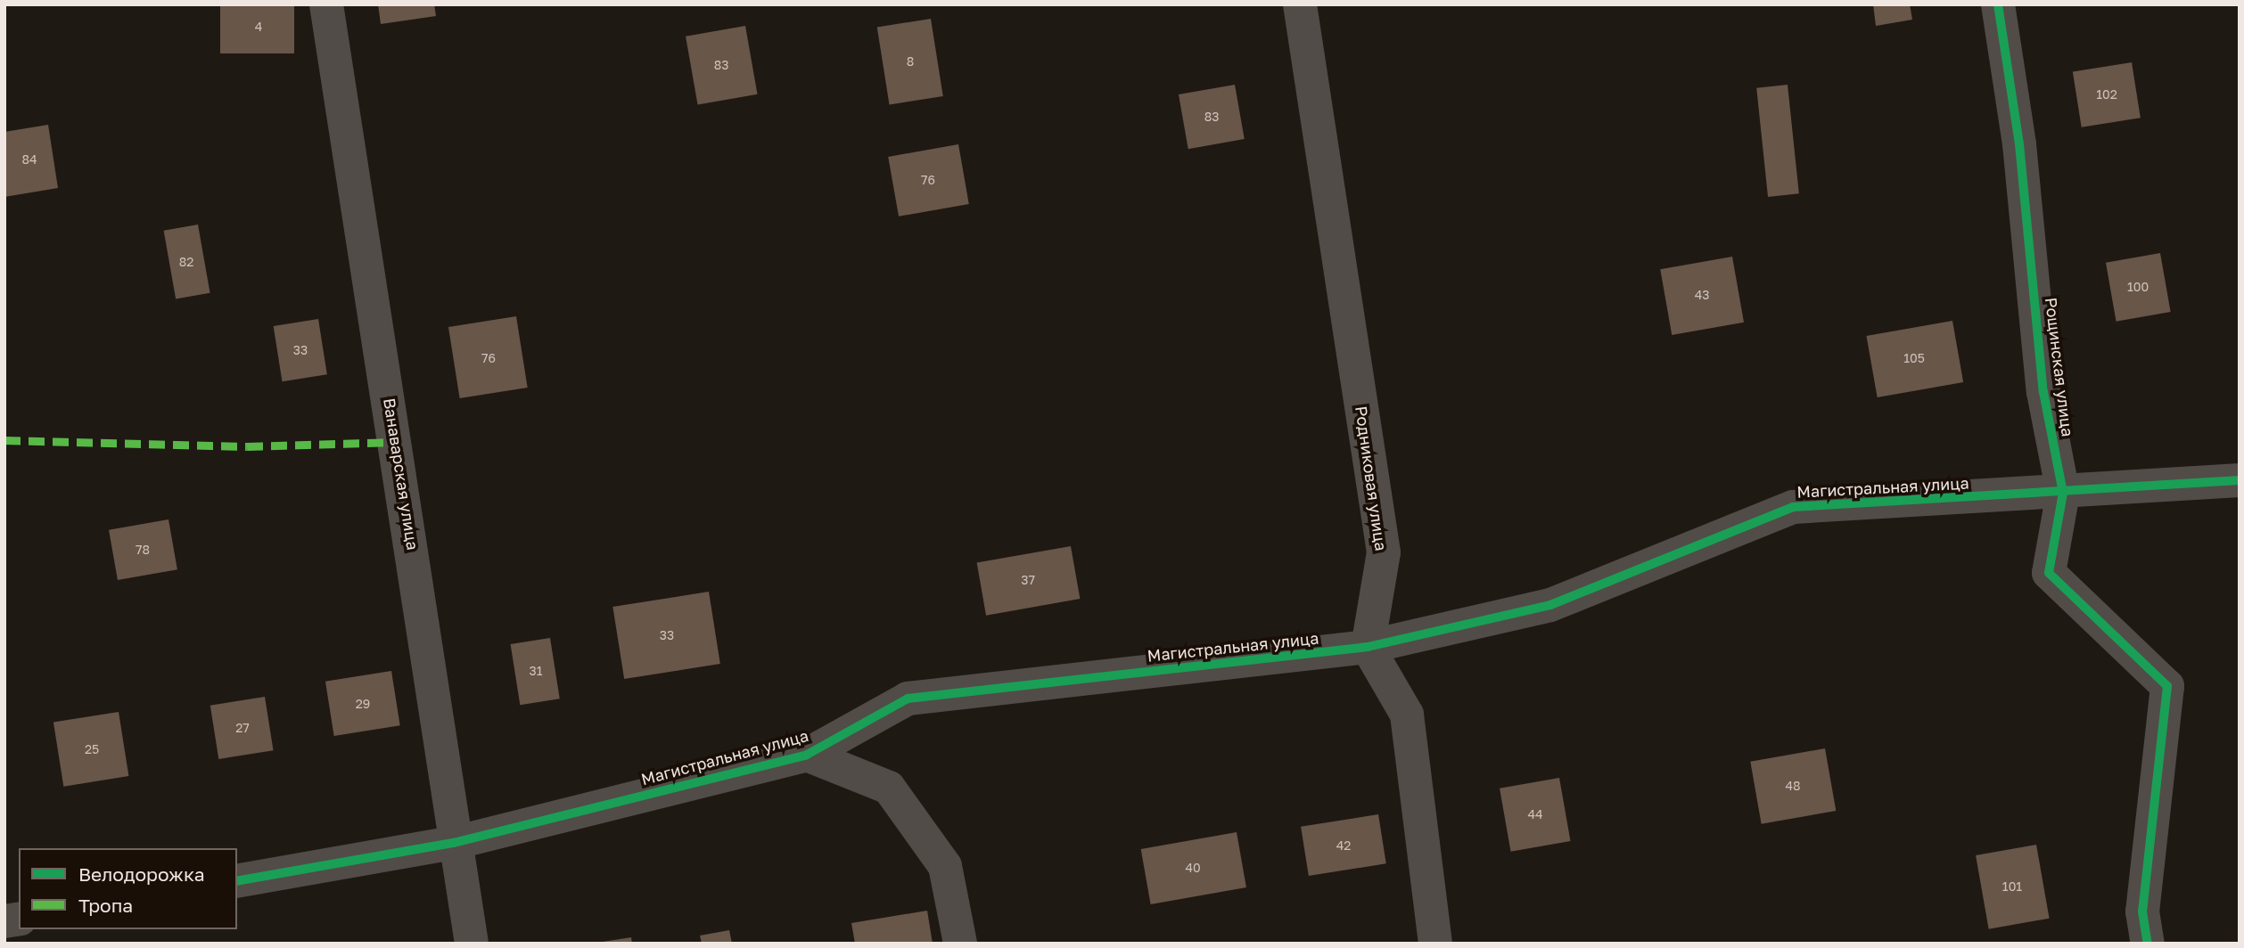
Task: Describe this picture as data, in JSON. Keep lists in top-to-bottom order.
{
  "streets": {
    "street": [
      "Рощинская улица",
      "Ванаварская улица",
      "Родниковая улица",
      "Магистральная улица"
    ]
  },
  "crossings": [
    ["Рощинская улица", "Магистральная улица"],
    ["Ванаварская улица", "Магистральная улица"],
    ["Родниковая улица", "Магистральная улица"]
  ],
  "house_numbers": [
    "4",
    "8",
    "83",
    "102",
    "83",
    "84",
    "76",
    "82",
    "100",
    "43",
    "33",
    "76",
    "105",
    "78",
    "37",
    "33",
    "31",
    "29",
    "27",
    "25",
    "48",
    "44",
    "42",
    "40",
    "101"
  ],
  "legend": ["Велодорожка", "Тропа"]
}
